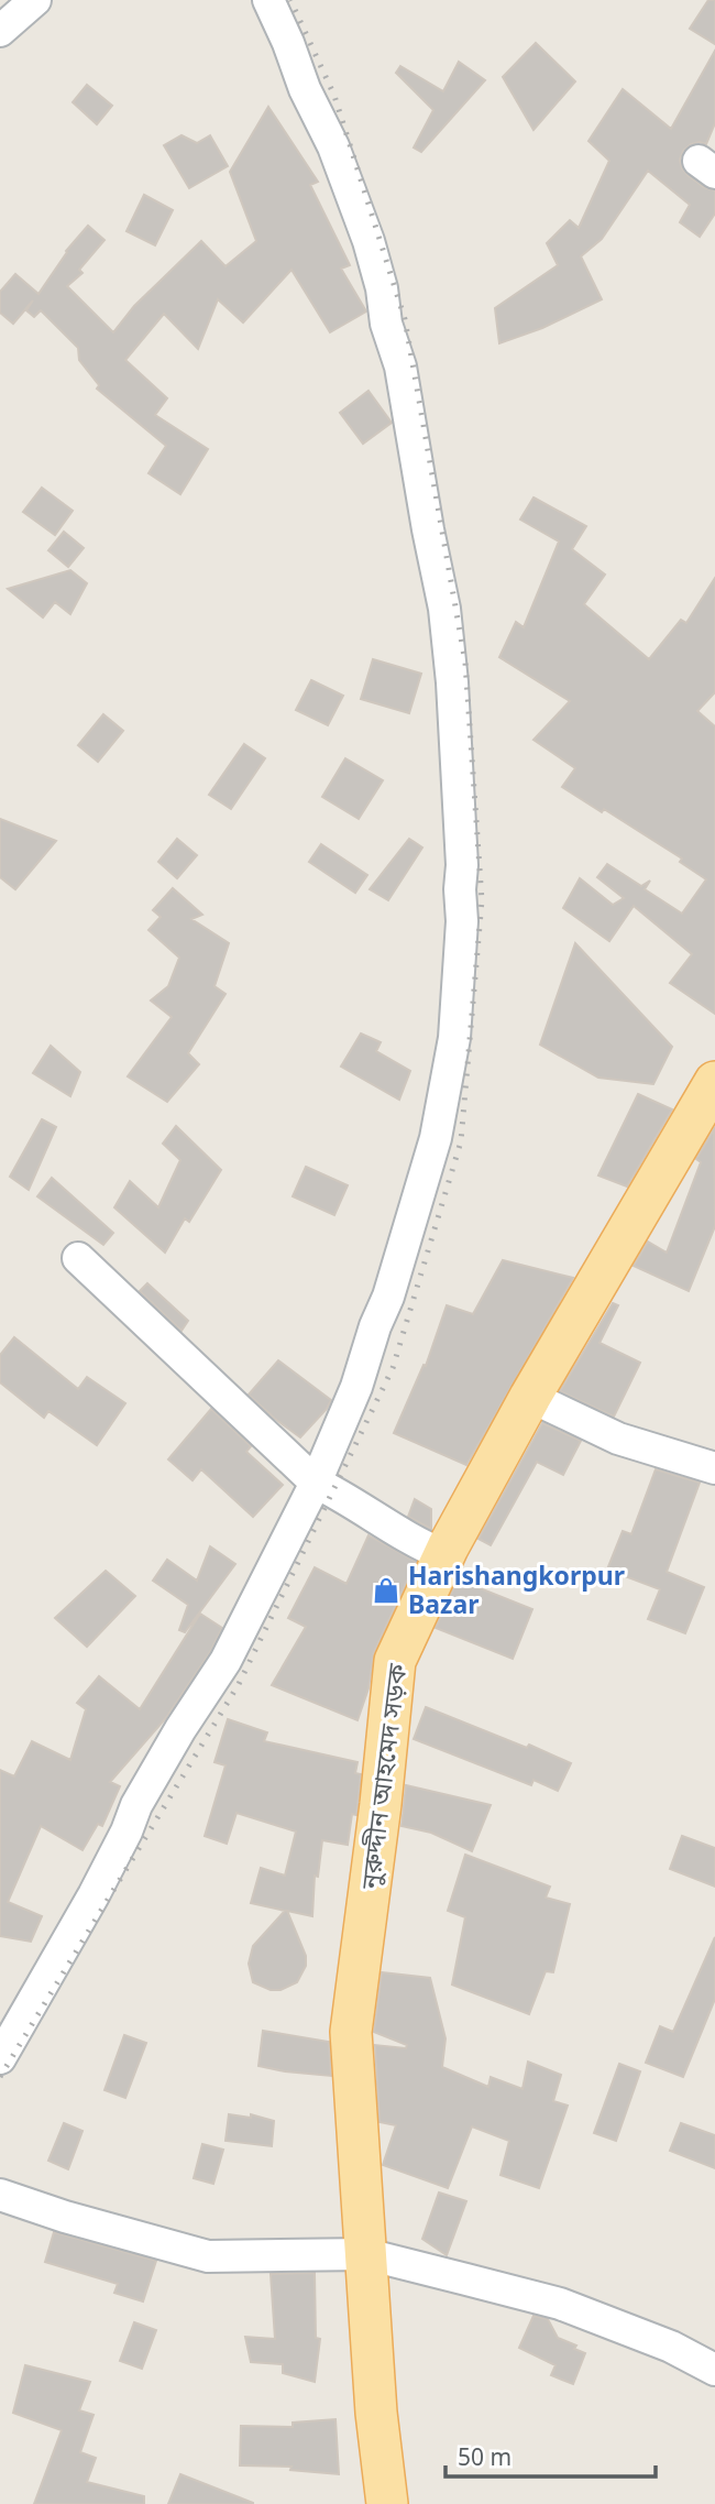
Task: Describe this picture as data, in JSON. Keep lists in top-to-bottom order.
{
  "streets": {
    "main road": ["নুরুদ্দীন আহমেদ সড়ক"]
  },
  "places": {
    "shop": ["Harishangkorpur Bazar"]
  },
  "scale_bar": "50 m"
}
